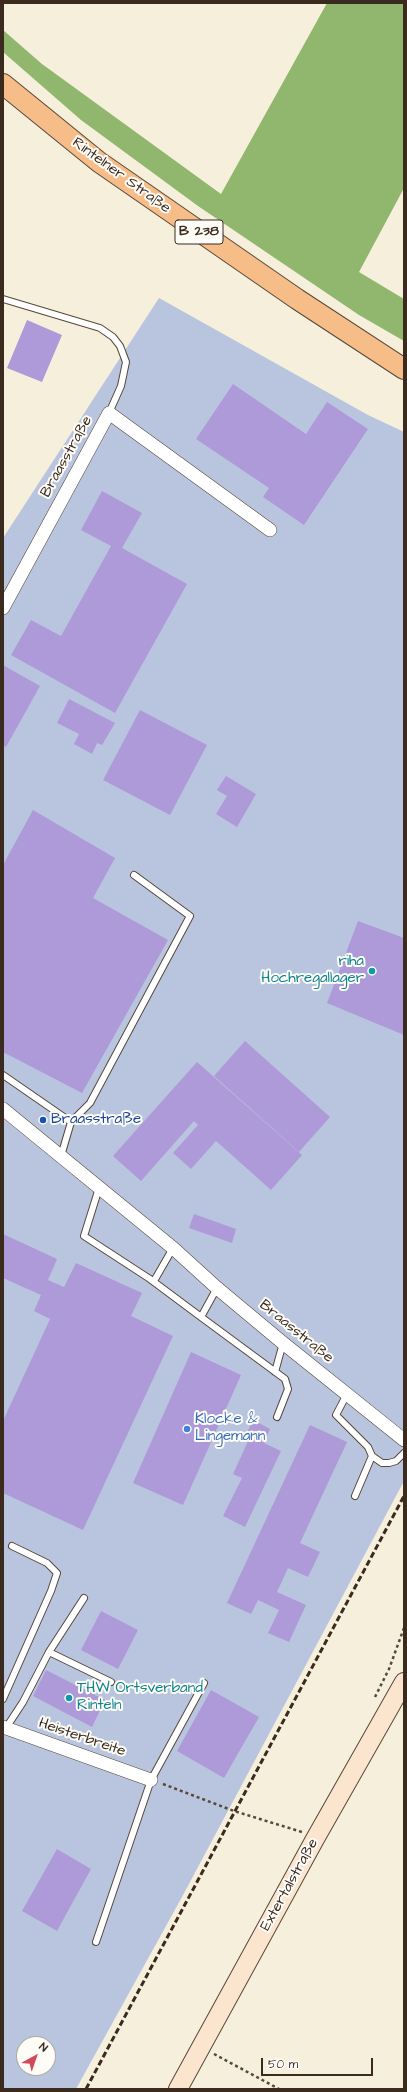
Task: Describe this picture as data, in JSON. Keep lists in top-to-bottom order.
{
  "streets": {
    "main road": ["Rintelner Straße", "B 238", "Extertalstraße"],
    "street": ["Braasstraße", "Heisterbreite"]
  },
  "places": [
    "riha Hochregallager",
    "Braasstraße",
    "Klocke & Lingemann",
    "THW Ortsverband Rinteln"
  ],
  "scale_bar": "50 m",
  "north": "top right"
}
